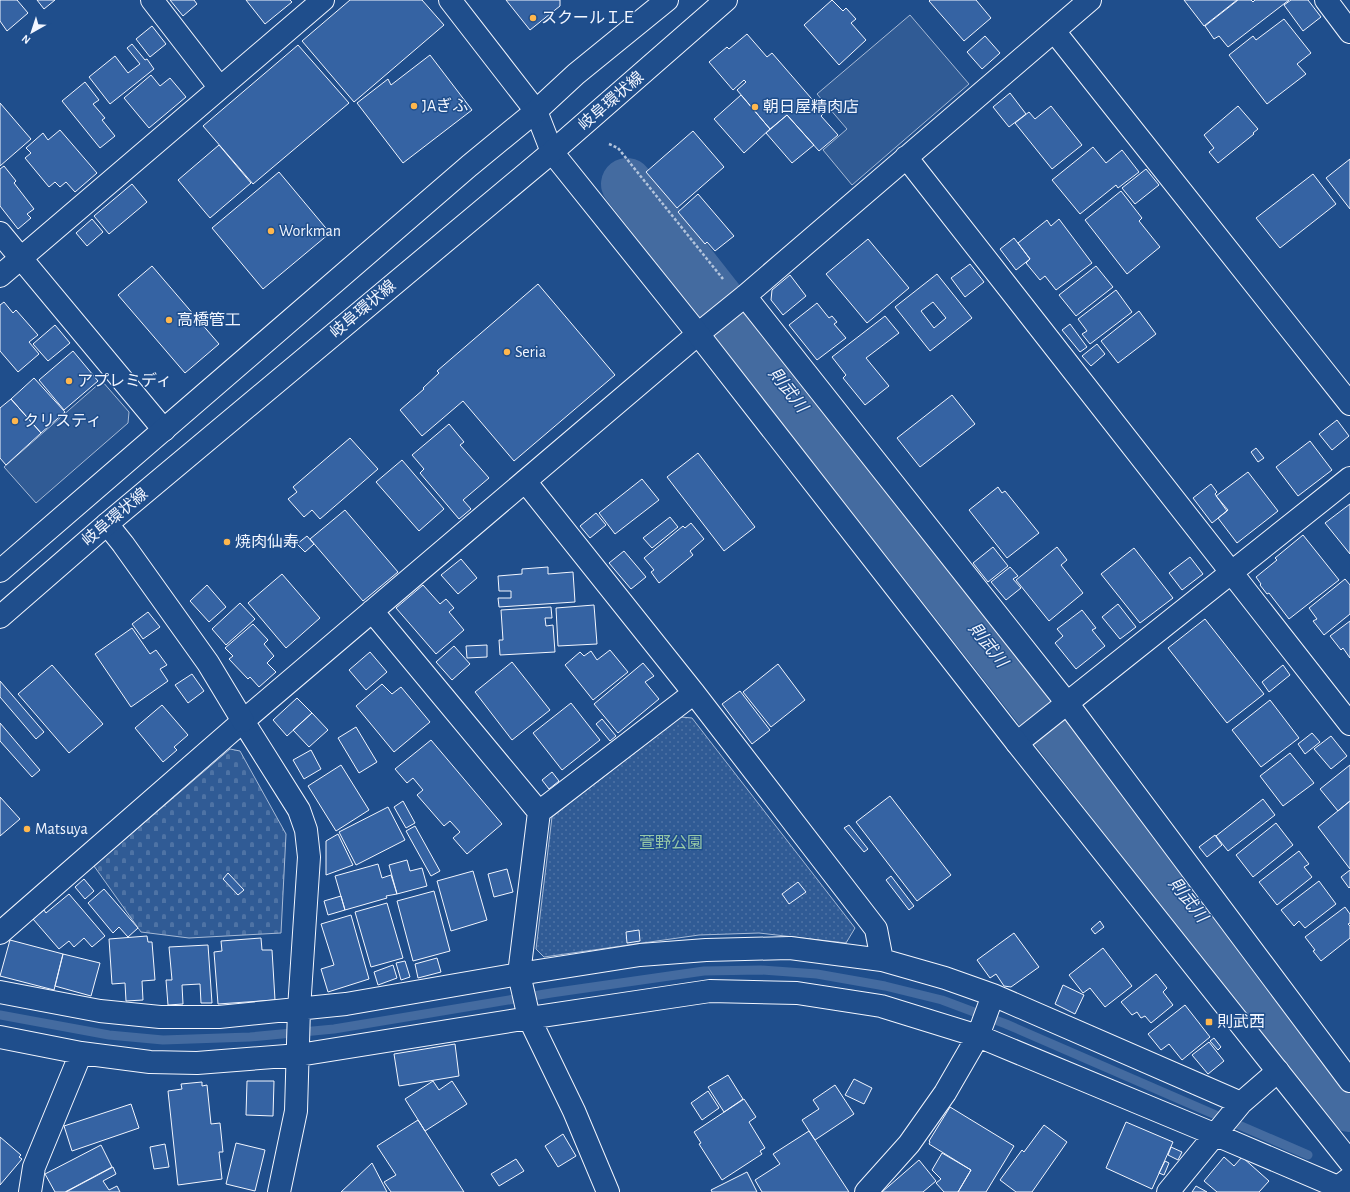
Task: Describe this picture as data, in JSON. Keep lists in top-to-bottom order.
{
  "streets": {
    "street": ["岐阜環状線"]
  },
  "water": ["則武川"],
  "parks": ["萱野公園"],
  "places": {
    "other": [
      "スクールＩＥ",
      "JAぎふ",
      "朝日屋精肉店",
      "Workman",
      "高橋管工",
      "Seria",
      "アプレミディ",
      "クリスティ",
      "焼肉仙寿",
      "Matsuya"
    ],
    "transit": ["則武西"]
  },
  "north": "bottom left"
}
